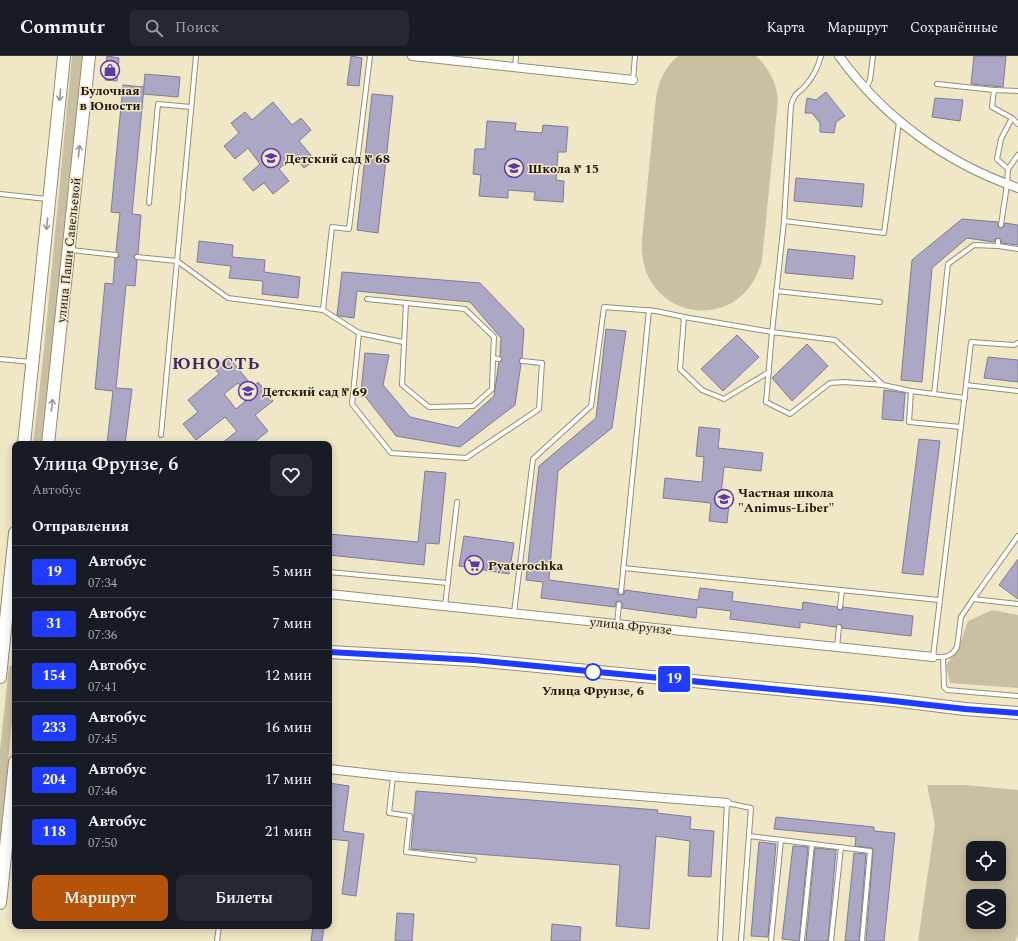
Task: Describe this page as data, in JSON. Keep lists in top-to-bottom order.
{
  "streets": {
    "main road": ["улица Паши Савельевой"],
    "street": ["улица Фрунзе"]
  },
  "districts": ["ЮНОСТЬ"],
  "places": {
    "shop": ["Булочная в Юности"],
    "school or university": [
      "Детский сад № 68",
      "Школа № 15",
      "Детский сад № 69",
      "Частная школа \"Animus-Liber\""
    ],
    "supermarket": ["Pyaterochka"],
    "other": ["Улица Фрунзе, 6"]
  },
  "lines": ["bus line 19"],
  "page": {
    "header": "Commutr",
    "search": "Поиск",
    "nav": ["Карта", "Маршрут", "Сохранённые"],
    "on_map": "19",
    "heading": [
      ["Улица Фрунзе, 6", "Автобус"],
      "Отправления"
    ],
    "list": [
      {
        "mark": "19",
        "name": "Автобус",
        "note": "07:34",
        "value": "5 мин"
      },
      {
        "mark": "31",
        "name": "Автобус",
        "note": "07:36",
        "value": "7 мин"
      },
      {
        "mark": "154",
        "name": "Автобус",
        "note": "07:41",
        "value": "12 мин"
      },
      {
        "mark": "233",
        "name": "Автобус",
        "note": "07:45",
        "value": "16 мин"
      },
      {
        "mark": "204",
        "name": "Автобус",
        "note": "07:46",
        "value": "17 мин"
      },
      {
        "mark": "118",
        "name": "Автобус",
        "note": "07:50",
        "value": "21 мин"
      }
    ],
    "buttons": ["Маршрут", "Билеты"]
  }
}
